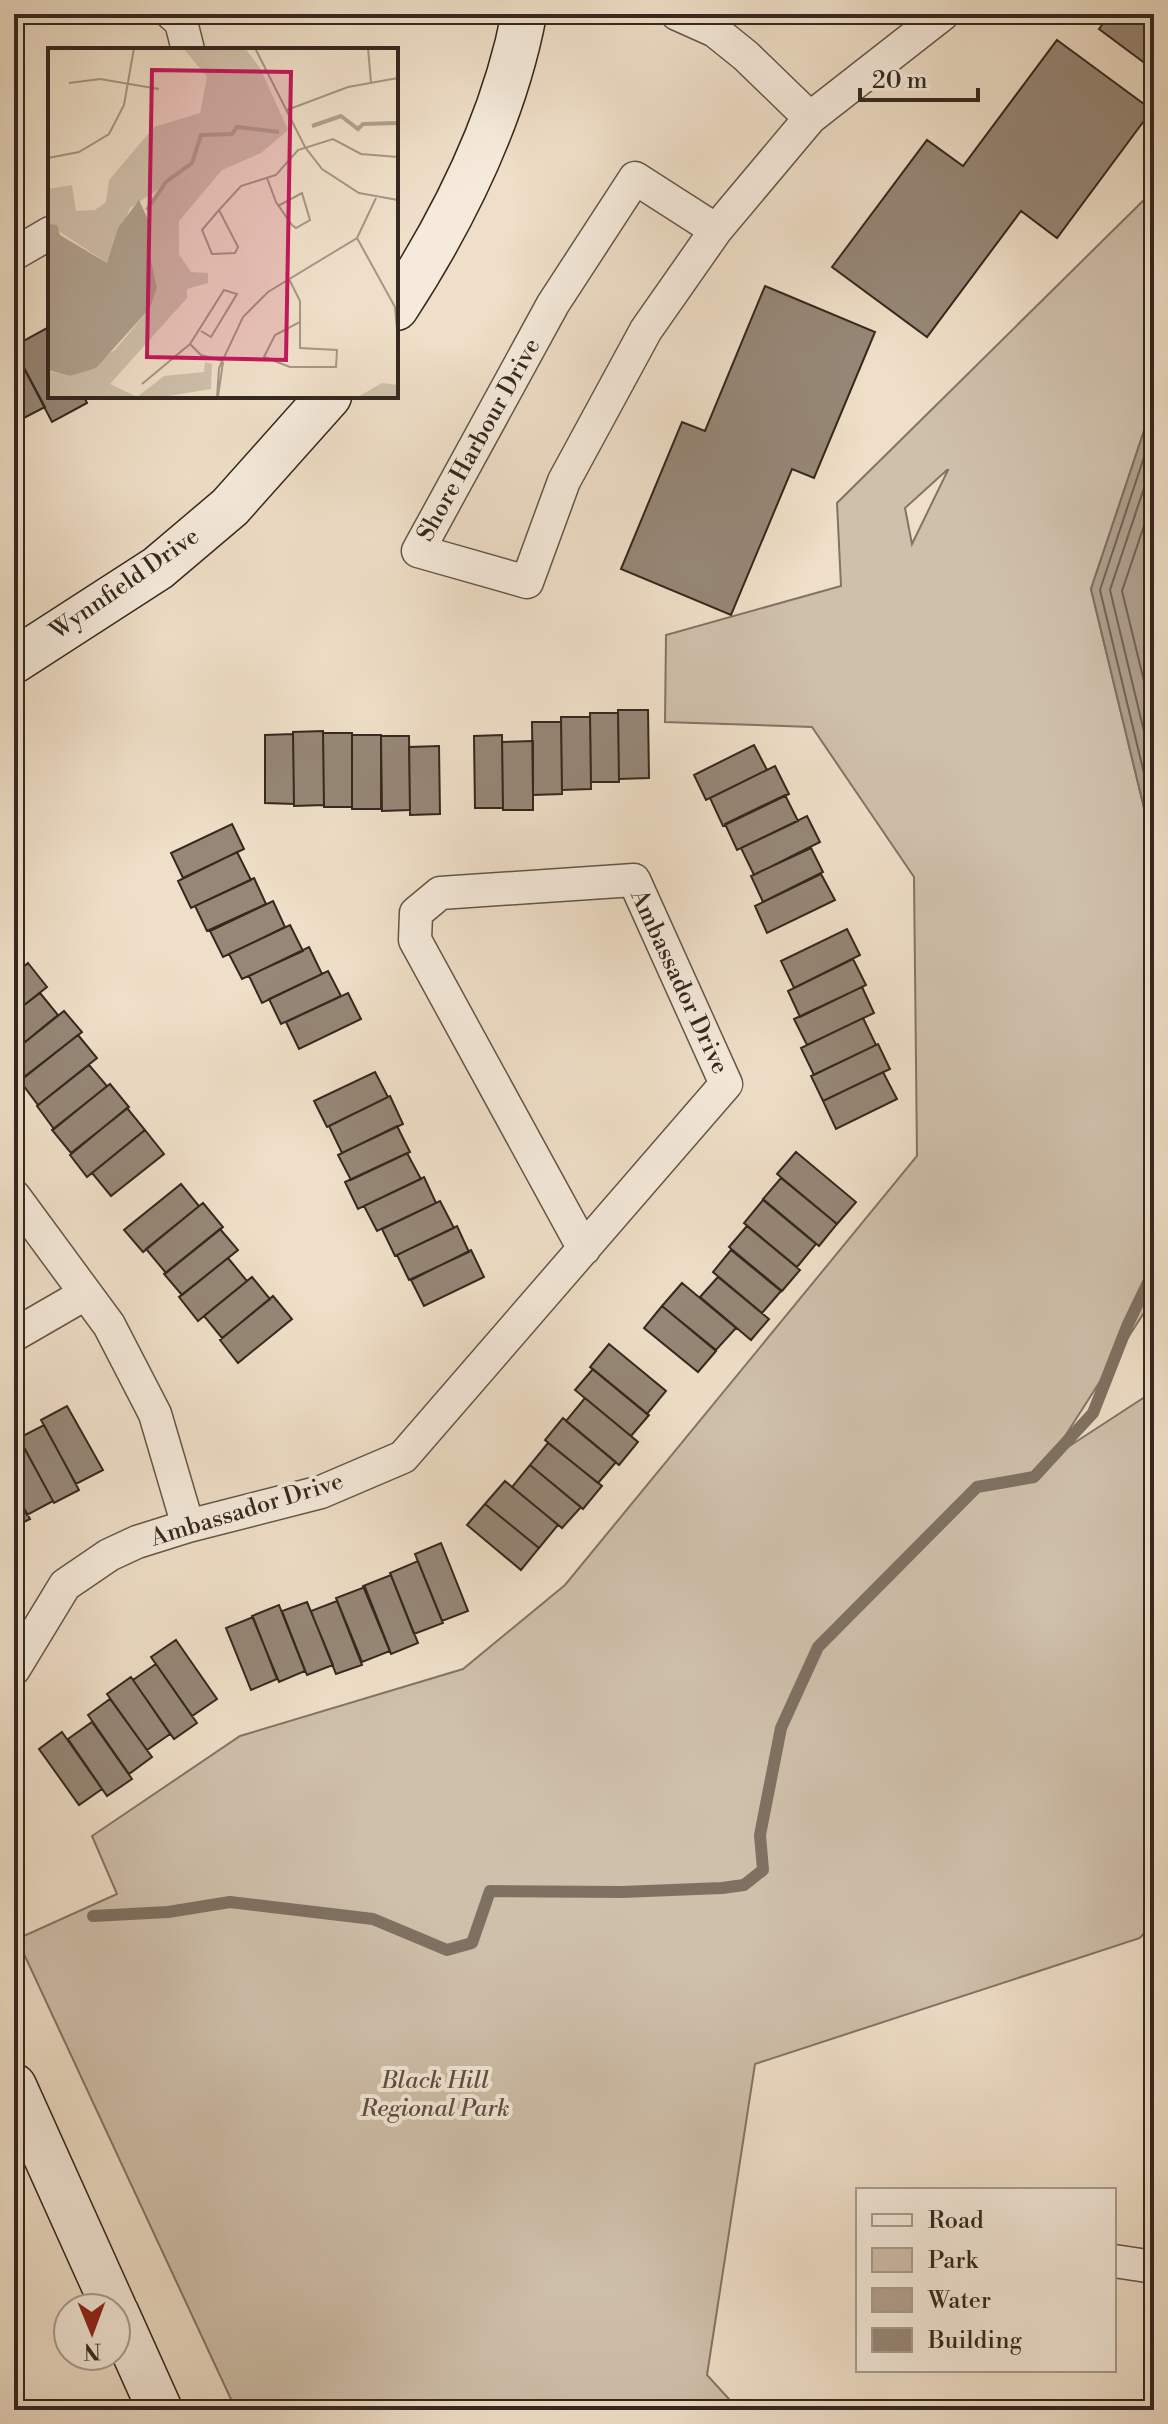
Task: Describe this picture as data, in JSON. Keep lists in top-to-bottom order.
{
  "streets": {
    "street": ["Shore Harbour Drive", "Wynnfield Drive", "Ambassador Drive"]
  },
  "parks": ["Black Hill Regional Park"],
  "legend": [
    "Road",
    "Park",
    "Water",
    "Building"
  ],
  "scale_bar": "20 m",
  "north": "bottom"
}
